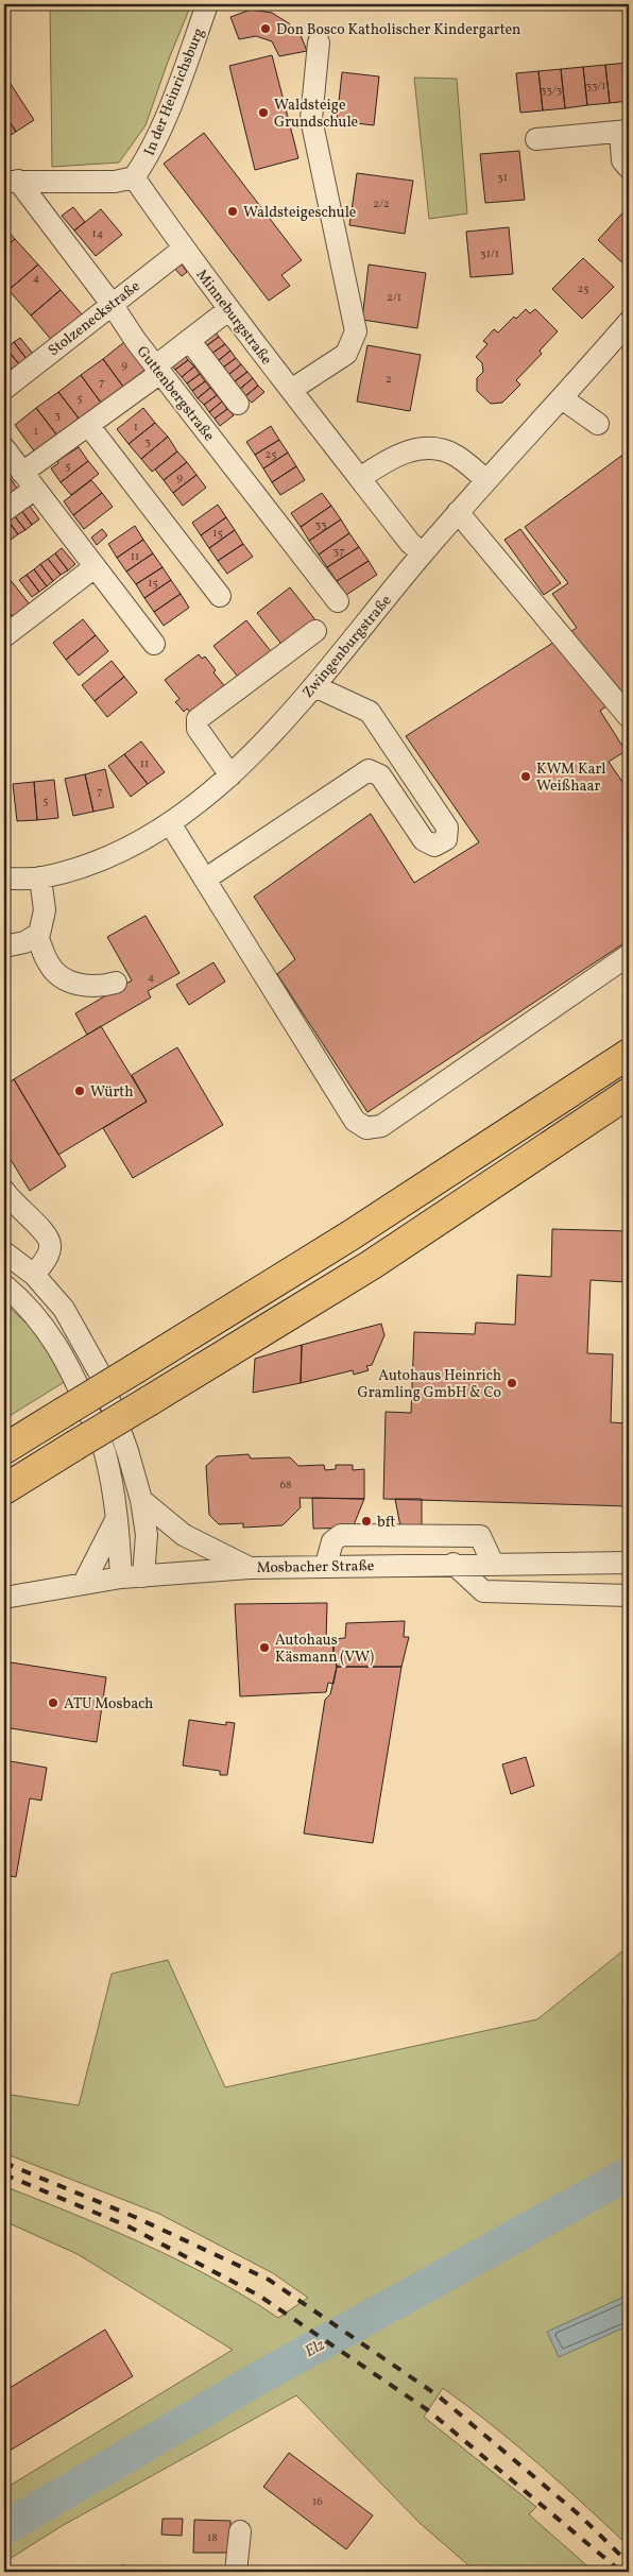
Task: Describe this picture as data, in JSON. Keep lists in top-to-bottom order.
{
  "streets": {
    "street": [
      "In der Heinrichsburg",
      "Minneburgstraße",
      "Stolzeneckstraße",
      "Guttenbergstraße",
      "Zwingenburgstraße",
      "Mosbacher Straße"
    ]
  },
  "crossings": [
    ["In der Heinrichsburg", "Minneburgstraße"],
    ["Minneburgstraße", "Stolzeneckstraße"],
    ["Minneburgstraße", "Zwingenburgstraße"],
    ["Stolzeneckstraße", "Guttenbergstraße"]
  ],
  "water": ["Elz"],
  "places": [
    "Don Bosco Katholischer Kindergarten",
    "Waldsteige Grundschule",
    "Waldsteigeschule",
    "KWM Karl Weißhaar",
    "Würth",
    "Autohaus Heinrich Gramling GmbH & Co",
    "bft",
    "Autohaus Käsmann (VW)",
    "ATU Mosbach"
  ],
  "house_numbers": [
    "33/1",
    "33/3",
    "31",
    "2/2",
    "14",
    "31/1",
    "4",
    "25",
    "2/1",
    "9",
    "2",
    "7",
    "5",
    "3",
    "1",
    "1",
    "3",
    "25",
    "5",
    "9",
    "33",
    "15",
    "37",
    "11",
    "15",
    "11",
    "7",
    "5",
    "4",
    "68",
    "16",
    "18"
  ]
}
